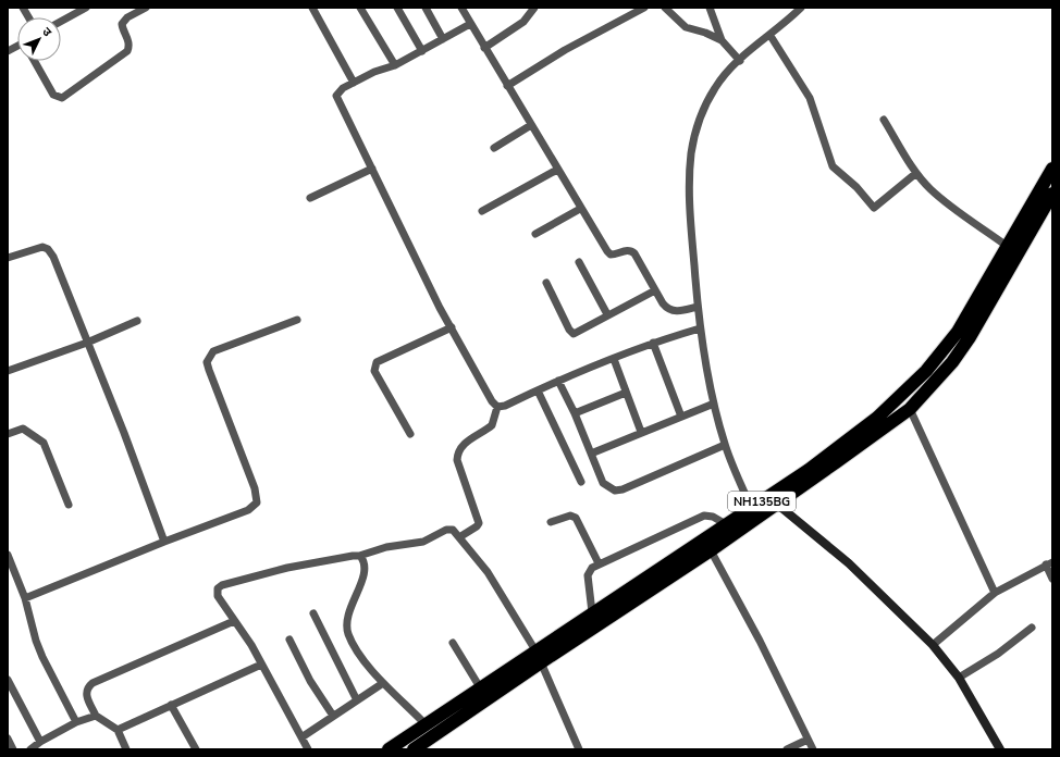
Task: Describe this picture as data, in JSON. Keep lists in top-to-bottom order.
{
  "streets": {
    "highway": ["NH135BG"]
  },
  "north": "top right"
}
